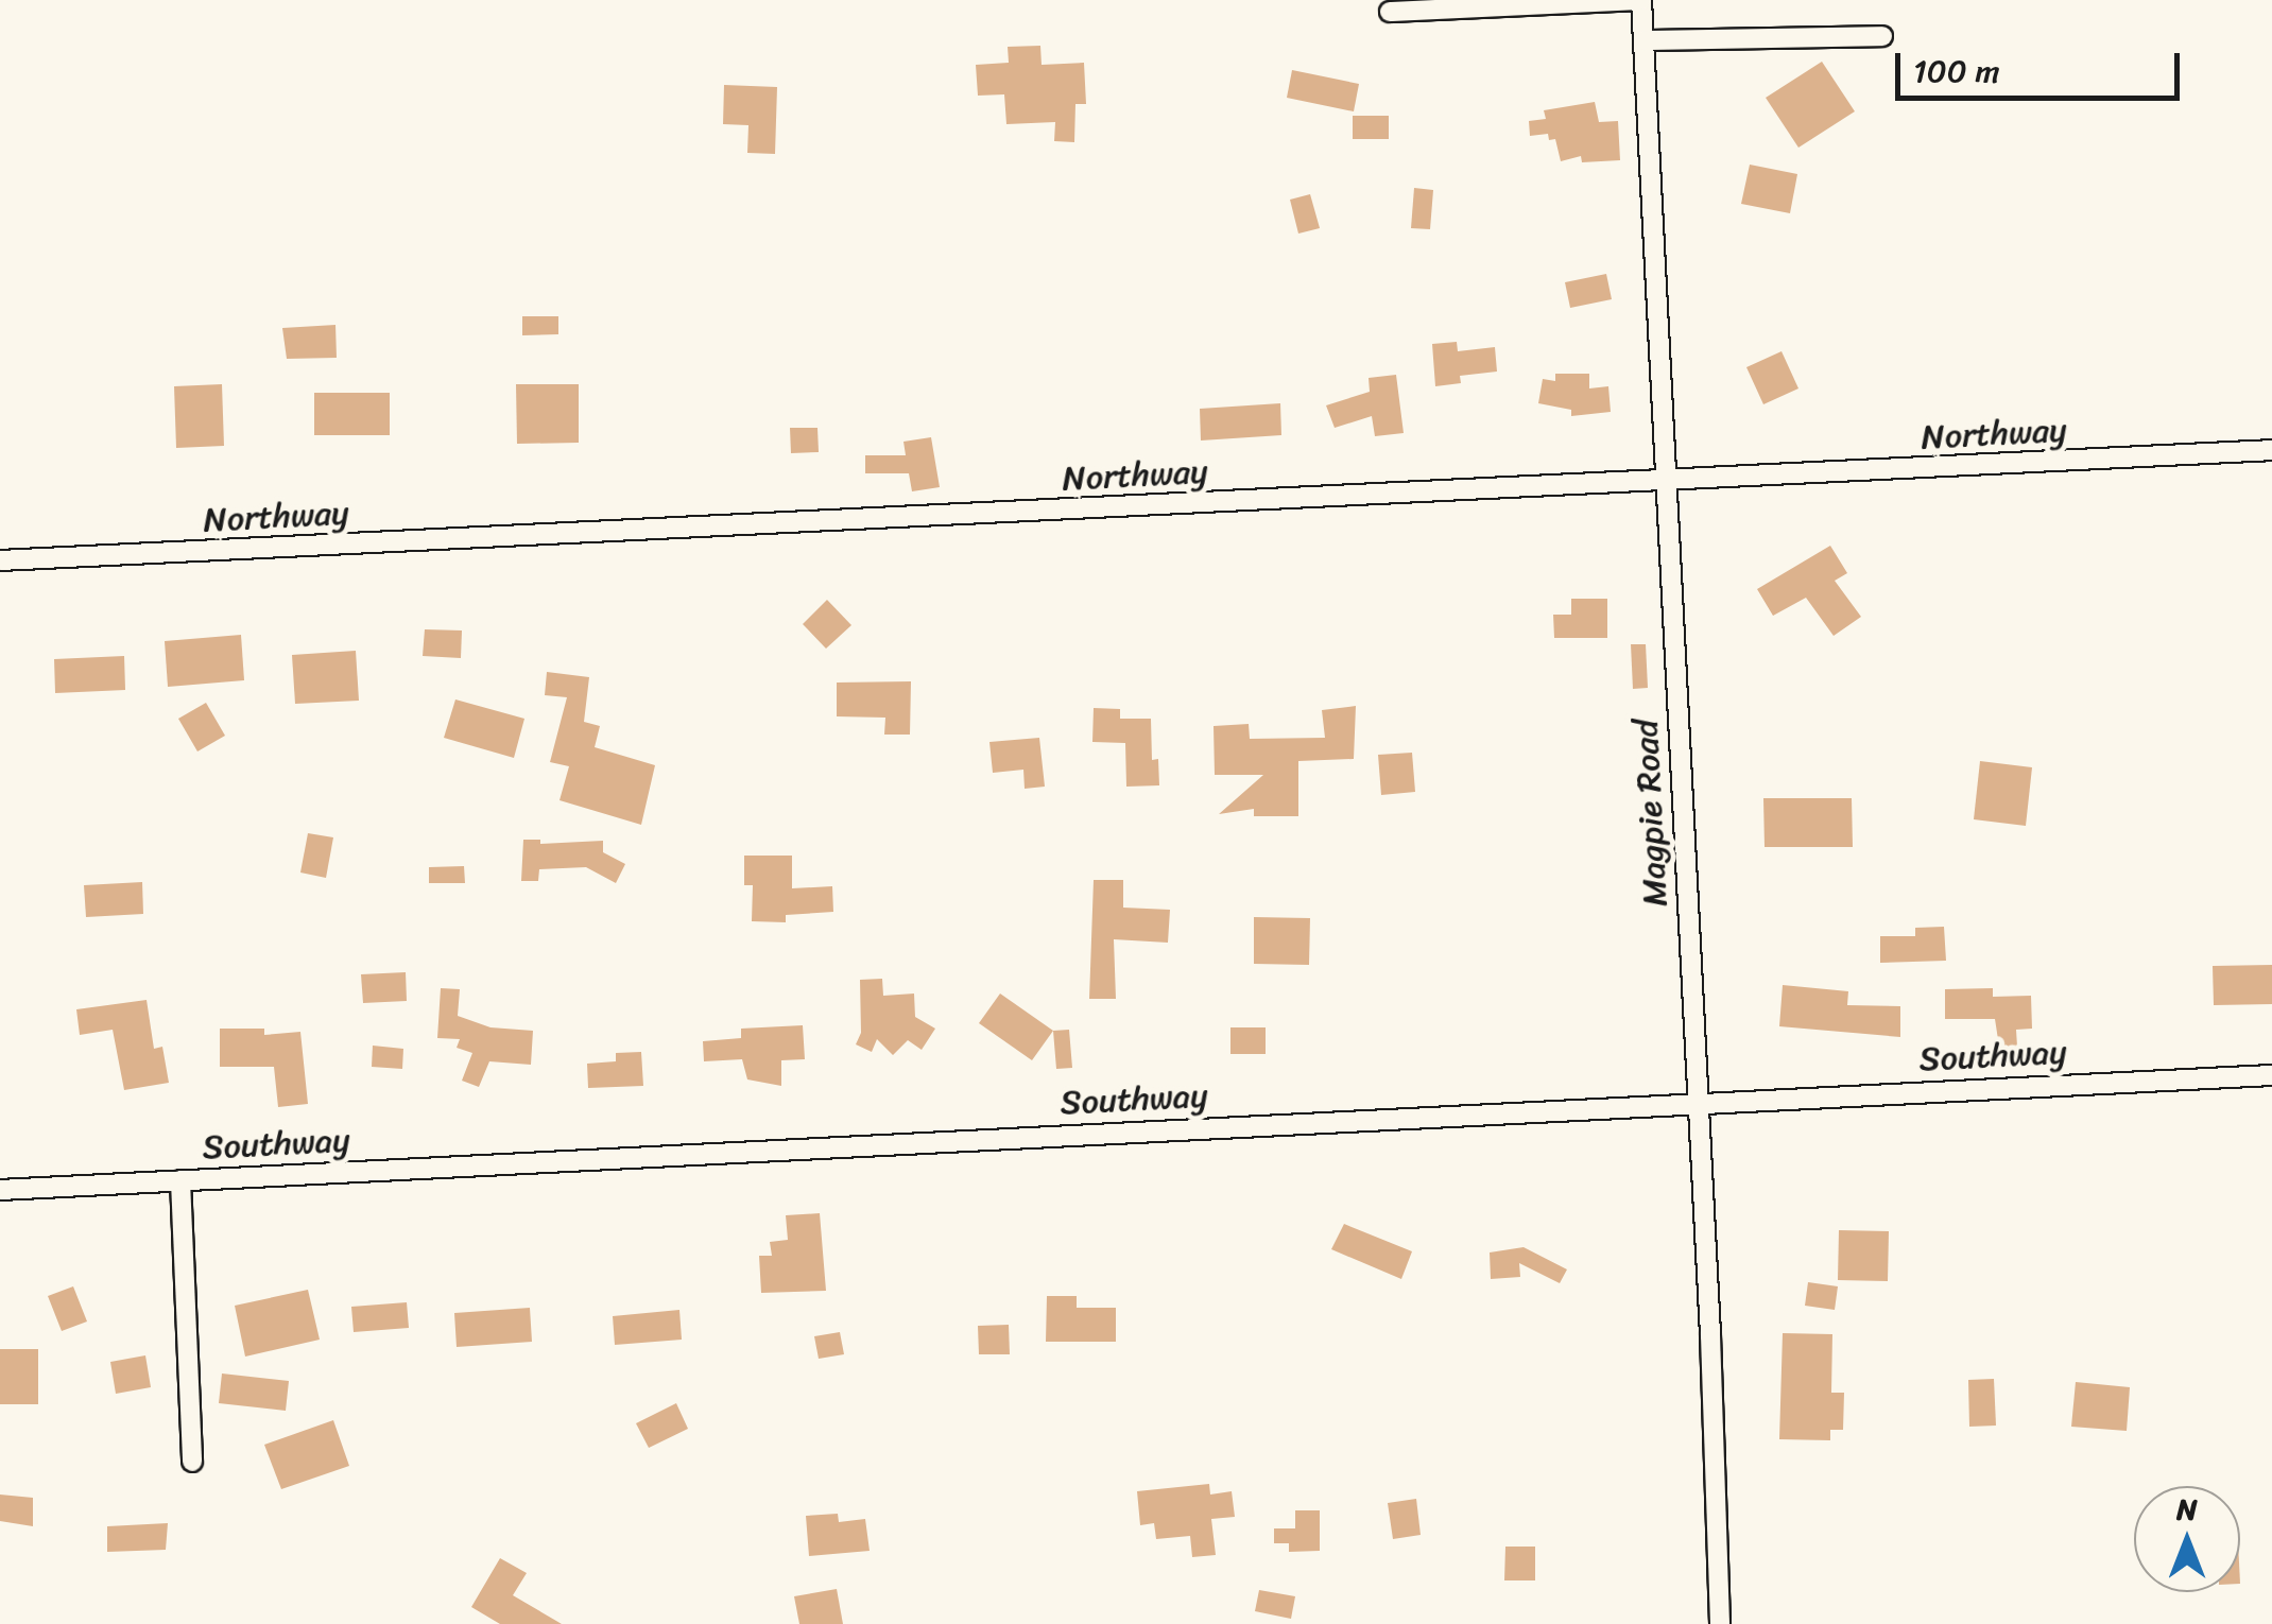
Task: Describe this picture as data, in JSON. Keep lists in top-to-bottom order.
{
  "streets": {
    "street": ["Northway", "Magpie Road", "Southway"]
  },
  "crossings": [
    ["Northway", "Magpie Road"],
    ["Magpie Road", "Southway"]
  ],
  "scale_bar": "100 m",
  "north": "top"
}
